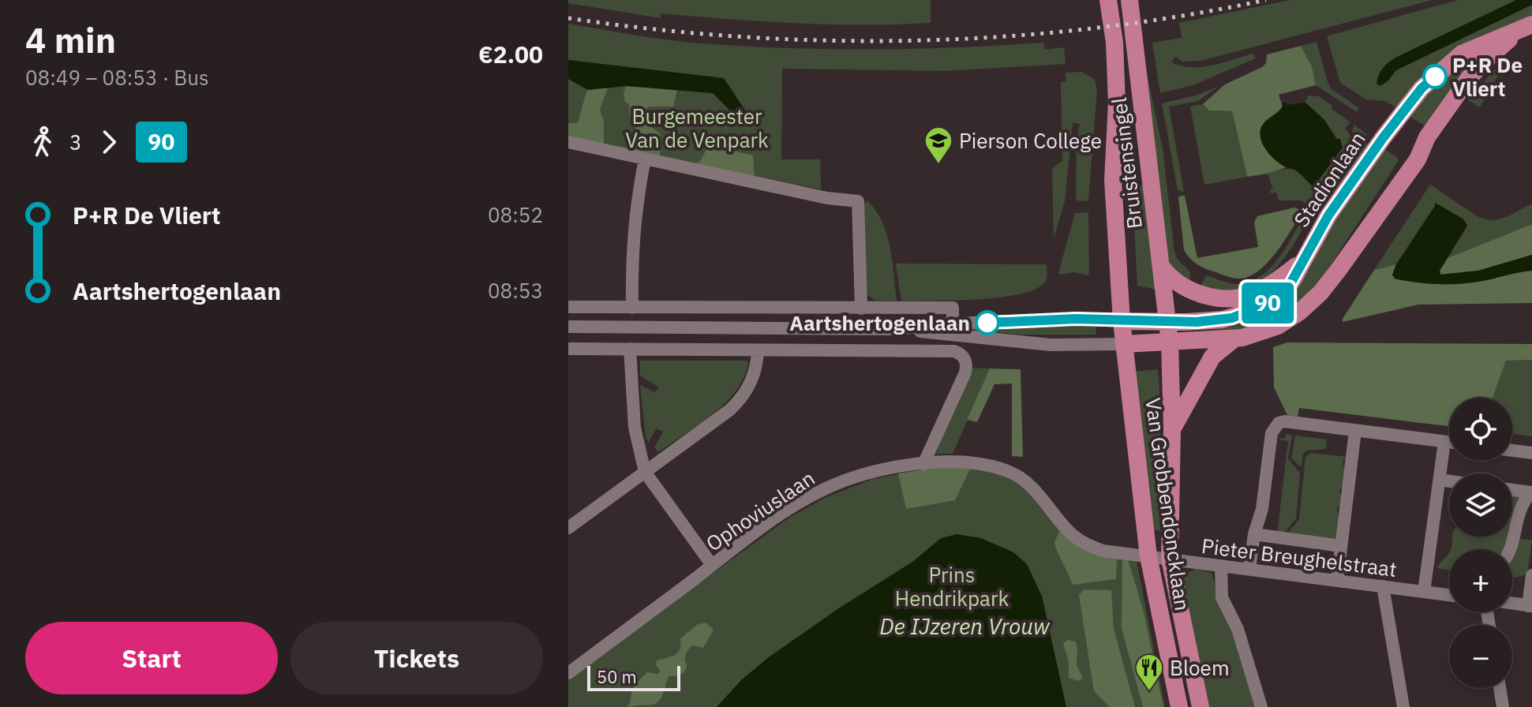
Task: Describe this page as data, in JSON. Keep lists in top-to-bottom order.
{
  "streets": {
    "main road": ["Bruistensingel", "Stadionlaan", "Van Grobbendoncklaan"],
    "street": ["Ophoviuslaan", "Pieter Breughelstraat"]
  },
  "crossings": [
    ["Bruistensingel", "Stadionlaan"],
    ["Bruistensingel", "Van Grobbendoncklaan"],
    ["Stadionlaan", "Van Grobbendoncklaan"],
    ["Van Grobbendoncklaan", "Ophoviuslaan"],
    ["Van Grobbendoncklaan", "Pieter Breughelstraat"],
    ["Ophoviuslaan", "Pieter Breughelstraat"]
  ],
  "water": ["De IJzeren Vrouw"],
  "parks": ["Burgemeester Van de Venpark", "Prins Hendrikpark"],
  "places": {
    "other": ["P+R De Vliert", "Aartshertogenlaan"],
    "school or university": ["Pierson College"],
    "restaurant": ["Bloem"]
  },
  "lines": ["bus line 90"],
  "scale_bar": "50 m",
  "page": {
    "heading": ["4 min", "08:49 – 08:53 · Bus", "€2.00"],
    "on_map": "90",
    "legs": ["3", "90"],
    "list": [
      {
        "name": "P+R De Vliert",
        "value": "08:52"
      },
      {
        "name": "Aartshertogenlaan",
        "value": "08:53"
      }
    ],
    "map_buttons": ["+", "−"],
    "buttons": ["Start", "Tickets"],
    "scale": "50 m"
  }
}
